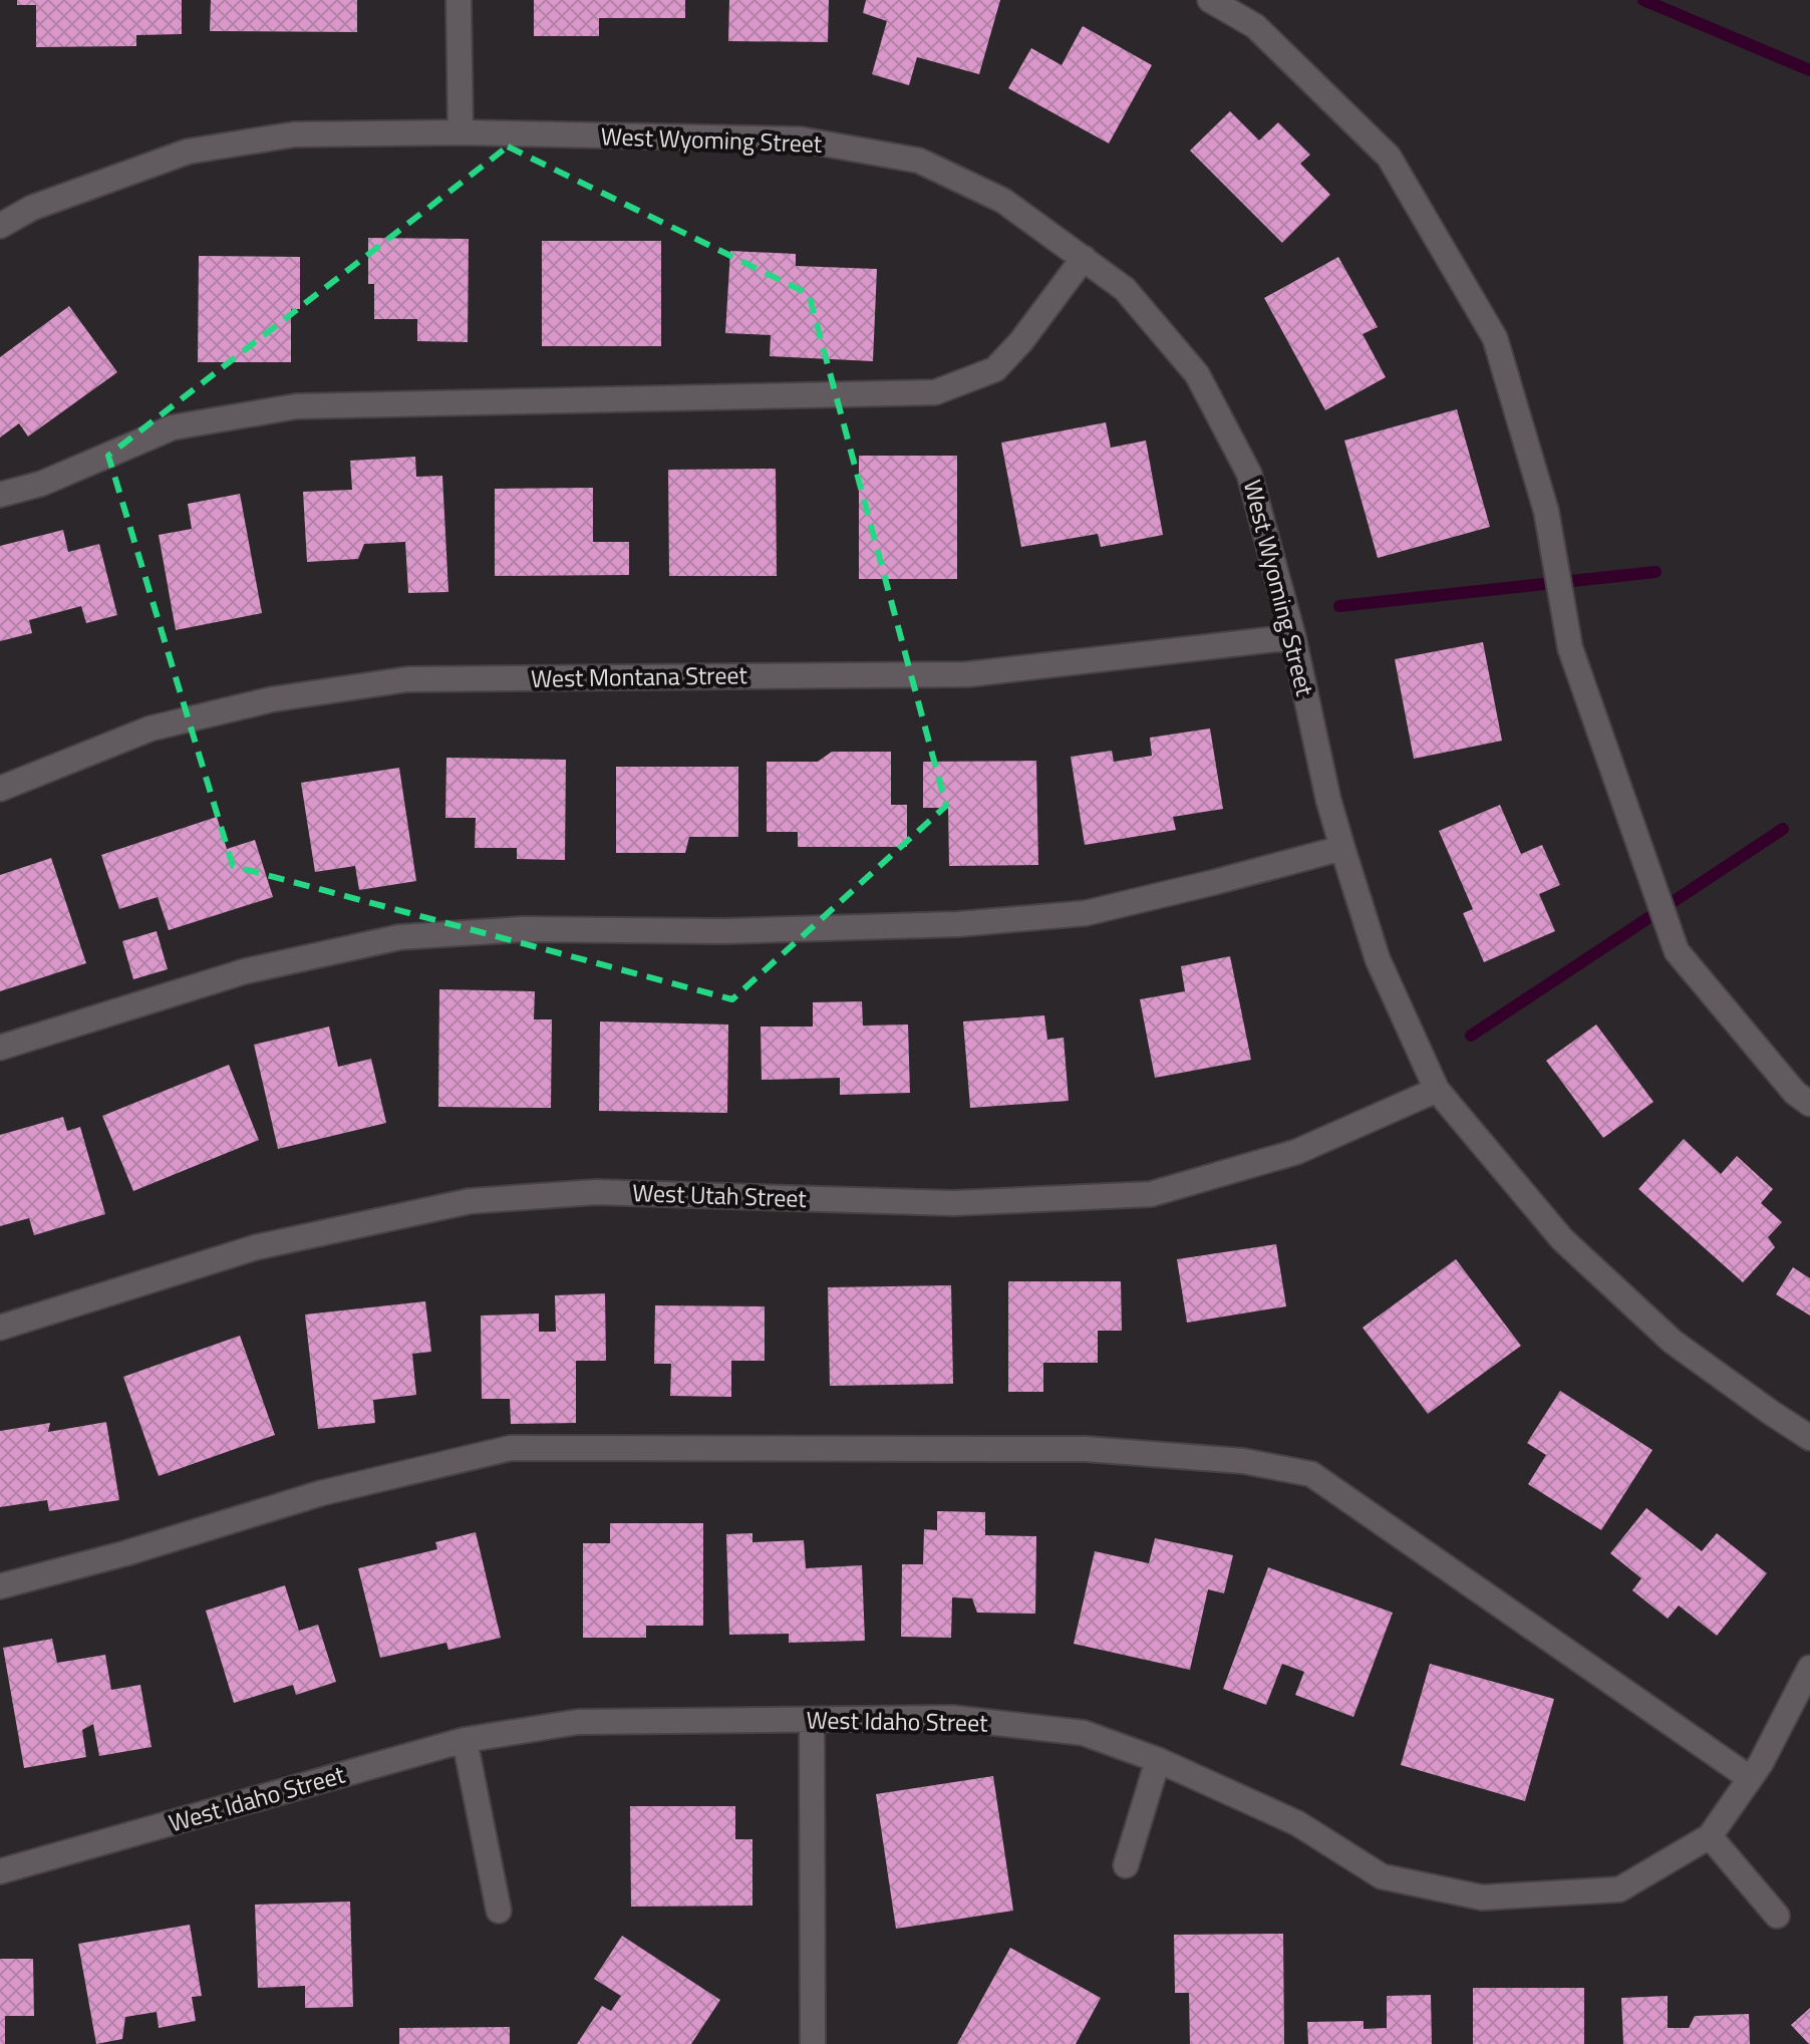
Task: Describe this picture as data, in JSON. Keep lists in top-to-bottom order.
{
  "streets": {
    "street": [
      "West Wyoming Street",
      "West Montana Street",
      "West Utah Street",
      "West Idaho Street"
    ]
  },
  "crossings": [
    ["West Wyoming Street", "West Montana Street"],
    ["West Wyoming Street", "West Utah Street"]
  ]
}
